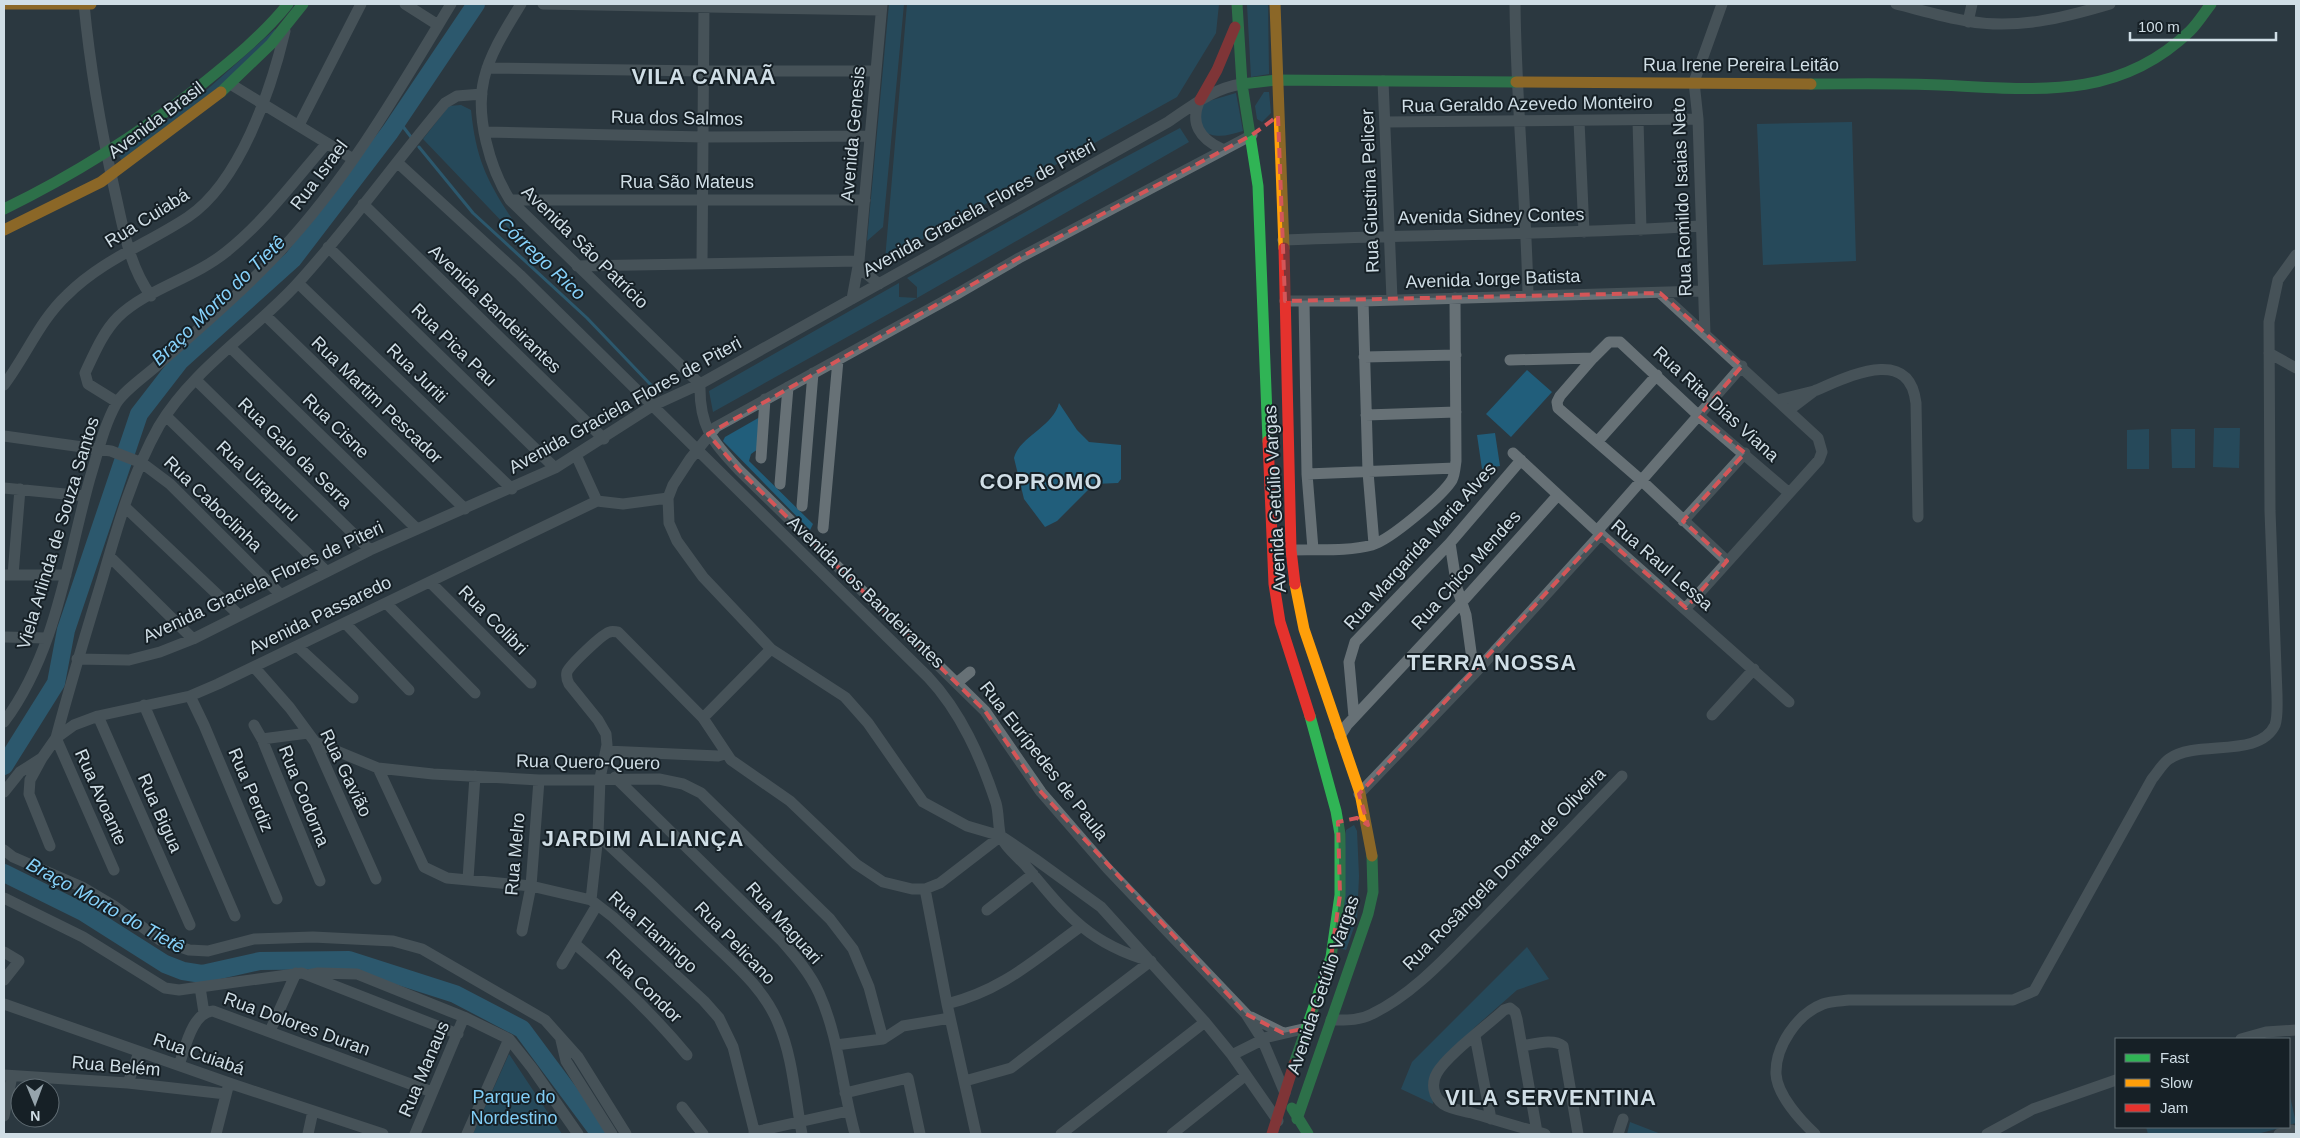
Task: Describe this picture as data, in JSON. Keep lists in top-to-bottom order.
{
  "streets": {
    "main road": [
      "Rua Irene Pereira Leitão",
      "Avenida Brasil",
      "Avenida Getúlio Vargas",
      "Rua Eurípedes de Paula"
    ],
    "street": [
      "Rua Geraldo Azevedo Monteiro",
      "Rua dos Salmos",
      "Avenida Genesis",
      "Rua Israel",
      "Rua São Mateus",
      "Rua Giustina Pelicer",
      "Rua Romildo Isaias Neto",
      "Avenida Graciela Flores de Piteri",
      "Avenida Sidney Contes",
      "Rua Cuiabá",
      "Avenida São Patrício",
      "Avenida Jorge Batista",
      "Avenida Bandeirantes",
      "Rua Pica Pau",
      "Rua Juriti",
      "Rua Martim Pescador",
      "Rua Rita Dias Viana",
      "Rua Cisne",
      "Rua Galo da Serra",
      "Rua Uirapuru",
      "Rua Caboclinha",
      "Viela Arlinda de Souza Santos",
      "Rua Margarida Maria Alves",
      "Rua Raul Lessa",
      "Rua Chico Mendes",
      "Avenida dos Bandeirantes",
      "Avenida Passaredo",
      "Rua Colibri",
      "Rua Quero-Quero",
      "Rua Gavião",
      "Rua Perdiz",
      "Rua Codorna",
      "Rua Avoante",
      "Rua Bigua",
      "Rua Melro",
      "Rua Rosângela Donata de Oliveira",
      "Rua Maguari",
      "Rua Flamingo",
      "Rua Pelicano",
      "Rua Condor",
      "Rua Dolores Duran",
      "Rua Belém",
      "Rua Manaus"
    ]
  },
  "crossings": [
    ["Rua Irene Pereira Leitão", "Rua Giustina Pelicer"],
    ["Rua Irene Pereira Leitão", "Rua Romildo Isaias Neto"],
    ["Rua Irene Pereira Leitão", "Avenida Graciela Flores de Piteri"],
    ["Rua Irene Pereira Leitão", "Avenida Getúlio Vargas"],
    ["Rua Geraldo Azevedo Monteiro", "Rua Giustina Pelicer"],
    ["Rua Geraldo Azevedo Monteiro", "Rua Romildo Isaias Neto"],
    ["Rua dos Salmos", "Avenida Genesis"],
    ["Rua dos Salmos", "Avenida São Patrício"],
    ["Avenida Brasil", "Rua Cuiabá"],
    ["Avenida Genesis", "Rua São Mateus"],
    ["Avenida Genesis", "Avenida Graciela Flores de Piteri"],
    ["Rua Israel", "Viela Arlinda de Souza Santos"],
    ["Rua São Mateus", "Avenida São Patrício"],
    ["Rua Giustina Pelicer", "Avenida Sidney Contes"],
    ["Rua Giustina Pelicer", "Avenida Jorge Batista"],
    ["Rua Romildo Isaias Neto", "Avenida Sidney Contes"],
    ["Rua Romildo Isaias Neto", "Avenida Jorge Batista"],
    ["Rua Romildo Isaias Neto", "Rua Rita Dias Viana"],
    ["Rua Romildo Isaias Neto", "Rua Raul Lessa"],
    ["Avenida Graciela Flores de Piteri", "Avenida São Patrício"],
    ["Avenida Graciela Flores de Piteri", "Avenida Bandeirantes"],
    ["Avenida Graciela Flores de Piteri", "Rua Pica Pau"],
    ["Avenida Graciela Flores de Piteri", "Rua Juriti"],
    ["Avenida Graciela Flores de Piteri", "Rua Martim Pescador"],
    ["Avenida Graciela Flores de Piteri", "Rua Cisne"],
    ["Avenida Graciela Flores de Piteri", "Rua Galo da Serra"],
    ["Avenida Graciela Flores de Piteri", "Rua Uirapuru"],
    ["Avenida Graciela Flores de Piteri", "Avenida Getúlio Vargas"],
    ["Avenida Graciela Flores de Piteri", "Rua Caboclinha"],
    ["Avenida Graciela Flores de Piteri", "Avenida dos Bandeirantes"],
    ["Avenida Graciela Flores de Piteri", "Rua Eurípedes de Paula"],
    ["Avenida Sidney Contes", "Avenida Getúlio Vargas"],
    ["Rua Cuiabá", "Rua Dolores Duran"],
    ["Rua Cuiabá", "Rua Belém"],
    ["Avenida São Patrício", "Rua Eurípedes de Paula"],
    ["Avenida Jorge Batista", "Avenida Getúlio Vargas"],
    ["Avenida Getúlio Vargas", "Rua Chico Mendes"],
    ["Avenida Getúlio Vargas", "Rua Eurípedes de Paula"],
    ["Avenida Getúlio Vargas", "Rua Rosângela Donata de Oliveira"],
    ["Rua Caboclinha", "Viela Arlinda de Souza Santos"],
    ["Rua Margarida Maria Alves", "Rua Raul Lessa"],
    ["Rua Margarida Maria Alves", "Rua Chico Mendes"],
    ["Rua Raul Lessa", "Rua Chico Mendes"],
    ["Avenida Passaredo", "Rua Colibri"],
    ["Avenida Passaredo", "Rua Gavião"],
    ["Avenida Passaredo", "Rua Perdiz"],
    ["Avenida Passaredo", "Rua Avoante"],
    ["Avenida Passaredo", "Rua Bigua"],
    ["Rua Quero-Quero", "Rua Gavião"],
    ["Rua Quero-Quero", "Rua Codorna"],
    ["Rua Quero-Quero", "Rua Melro"],
    ["Rua Quero-Quero", "Rua Maguari"],
    ["Rua Quero-Quero", "Rua Flamingo"],
    ["Rua Melro", "Rua Flamingo"],
    ["Rua Dolores Duran", "Rua Manaus"]
  ],
  "districts": [
    "VILA CANAÃ",
    "COPROMO",
    "TERRA NOSSA",
    "JARDIM ALIANÇA",
    "VILA SERVENTINA"
  ],
  "water": ["Córrego Rico", "Braço Morto do Tietê"],
  "parks": ["Parque do Nordestino"],
  "legend": ["Fast", "Slow", "Jam"],
  "scale_bar": "100 m",
  "north": "bottom"
}
